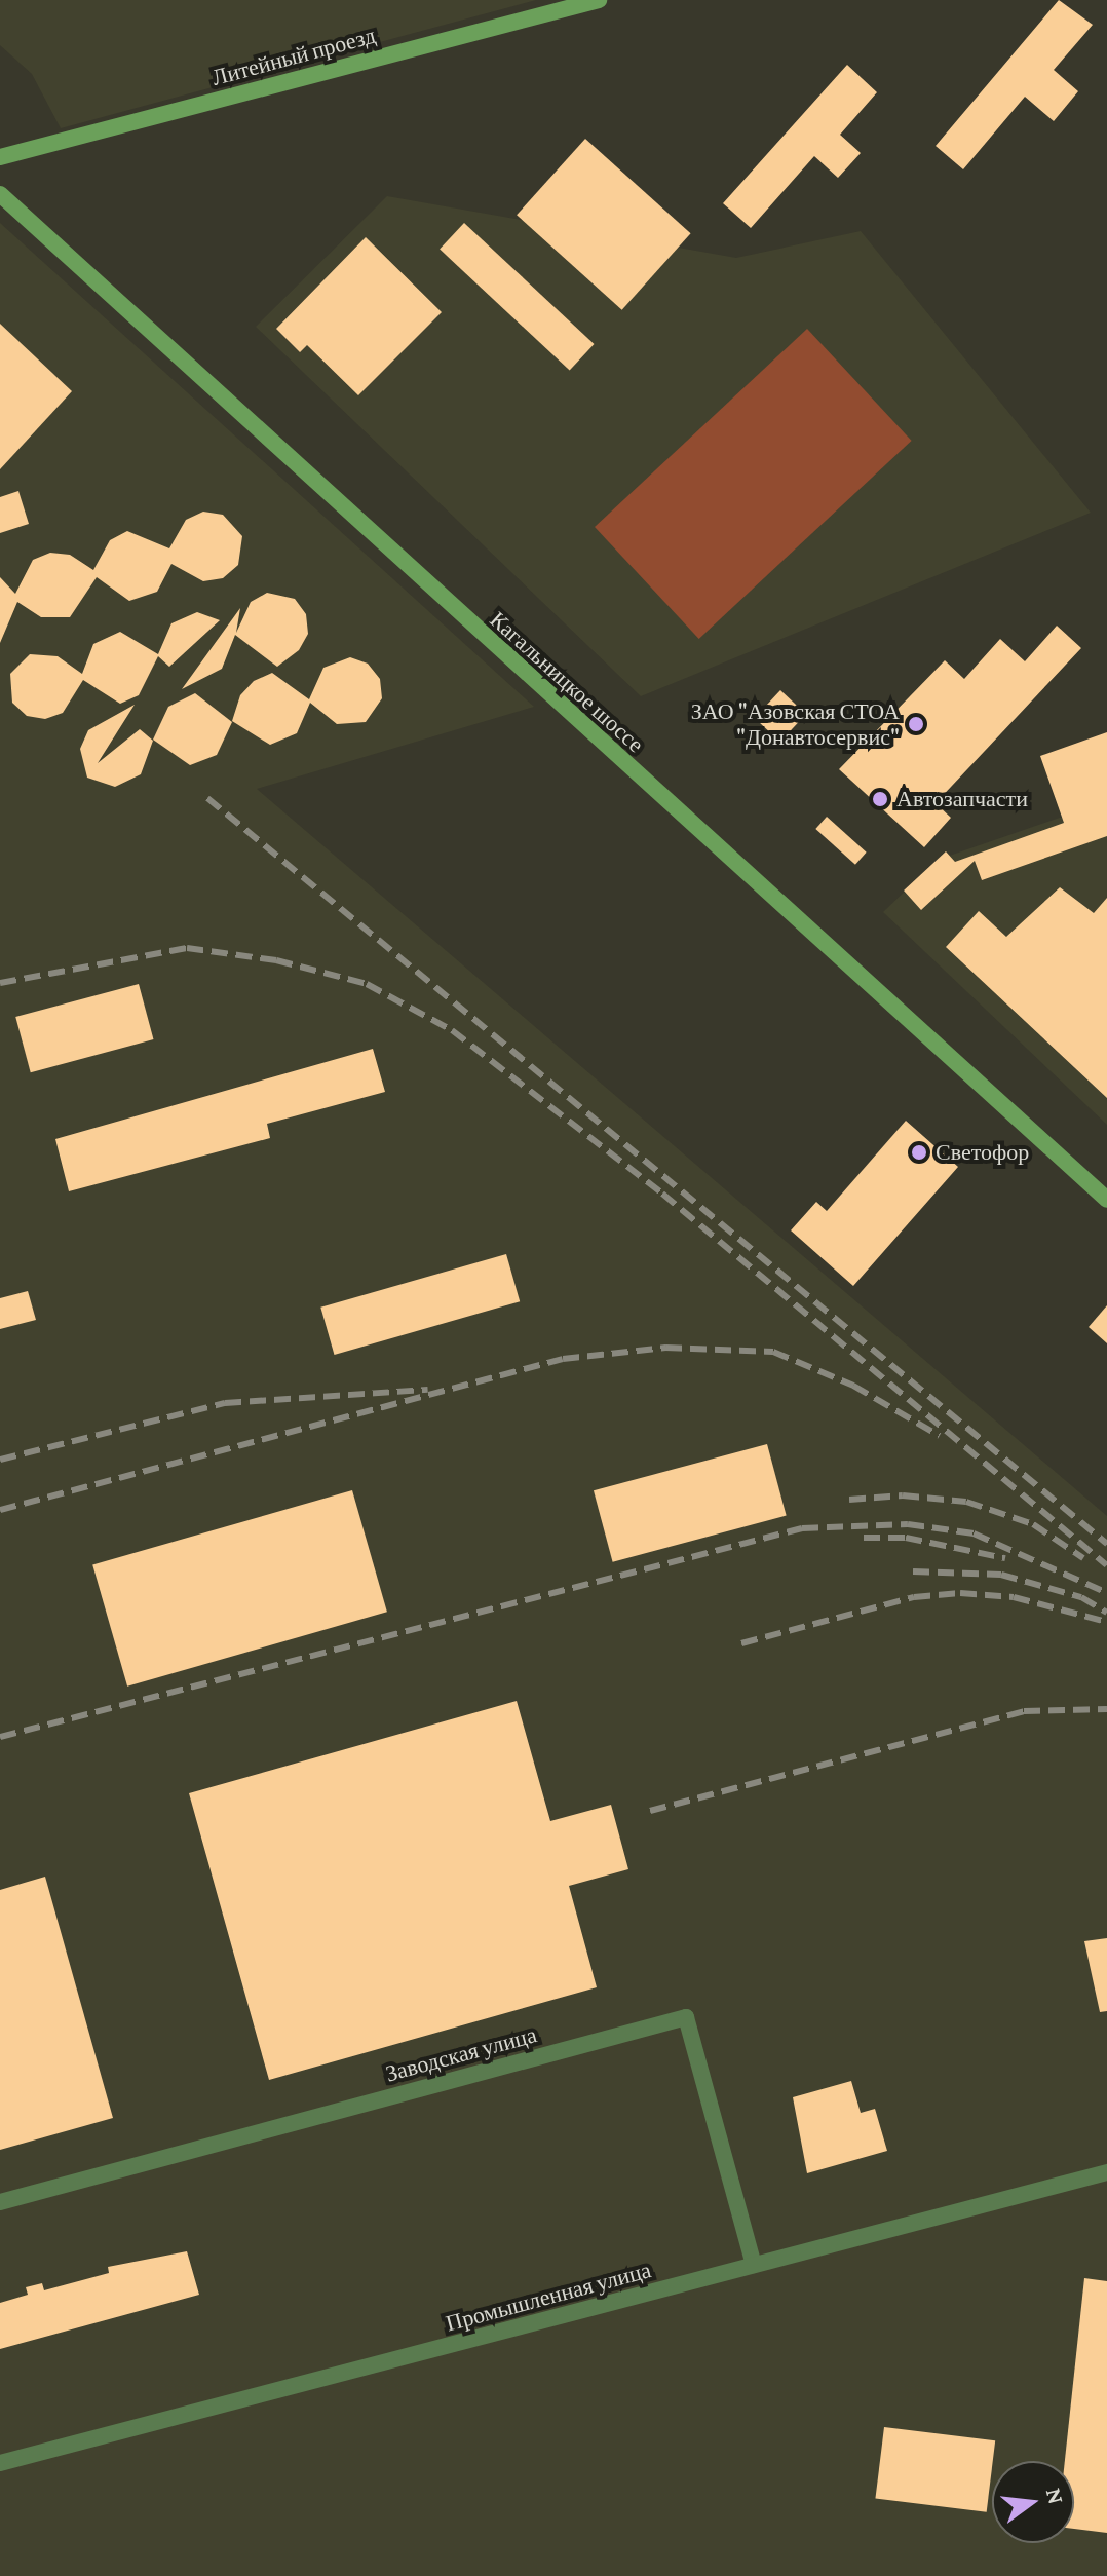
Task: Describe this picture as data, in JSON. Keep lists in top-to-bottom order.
{
  "streets": {
    "main road": ["Литейный проезд", "Кагальницкое шоссе"],
    "street": ["Заводская улица", "Промышленная улица"]
  },
  "crossings": [
    ["Заводская улица", "Промышленная улица"]
  ],
  "places": ["ЗАО \"Азовская СТОА \"Донавтосервис\"", "Автозапчасти", "Светофор"],
  "north": "right"
}
